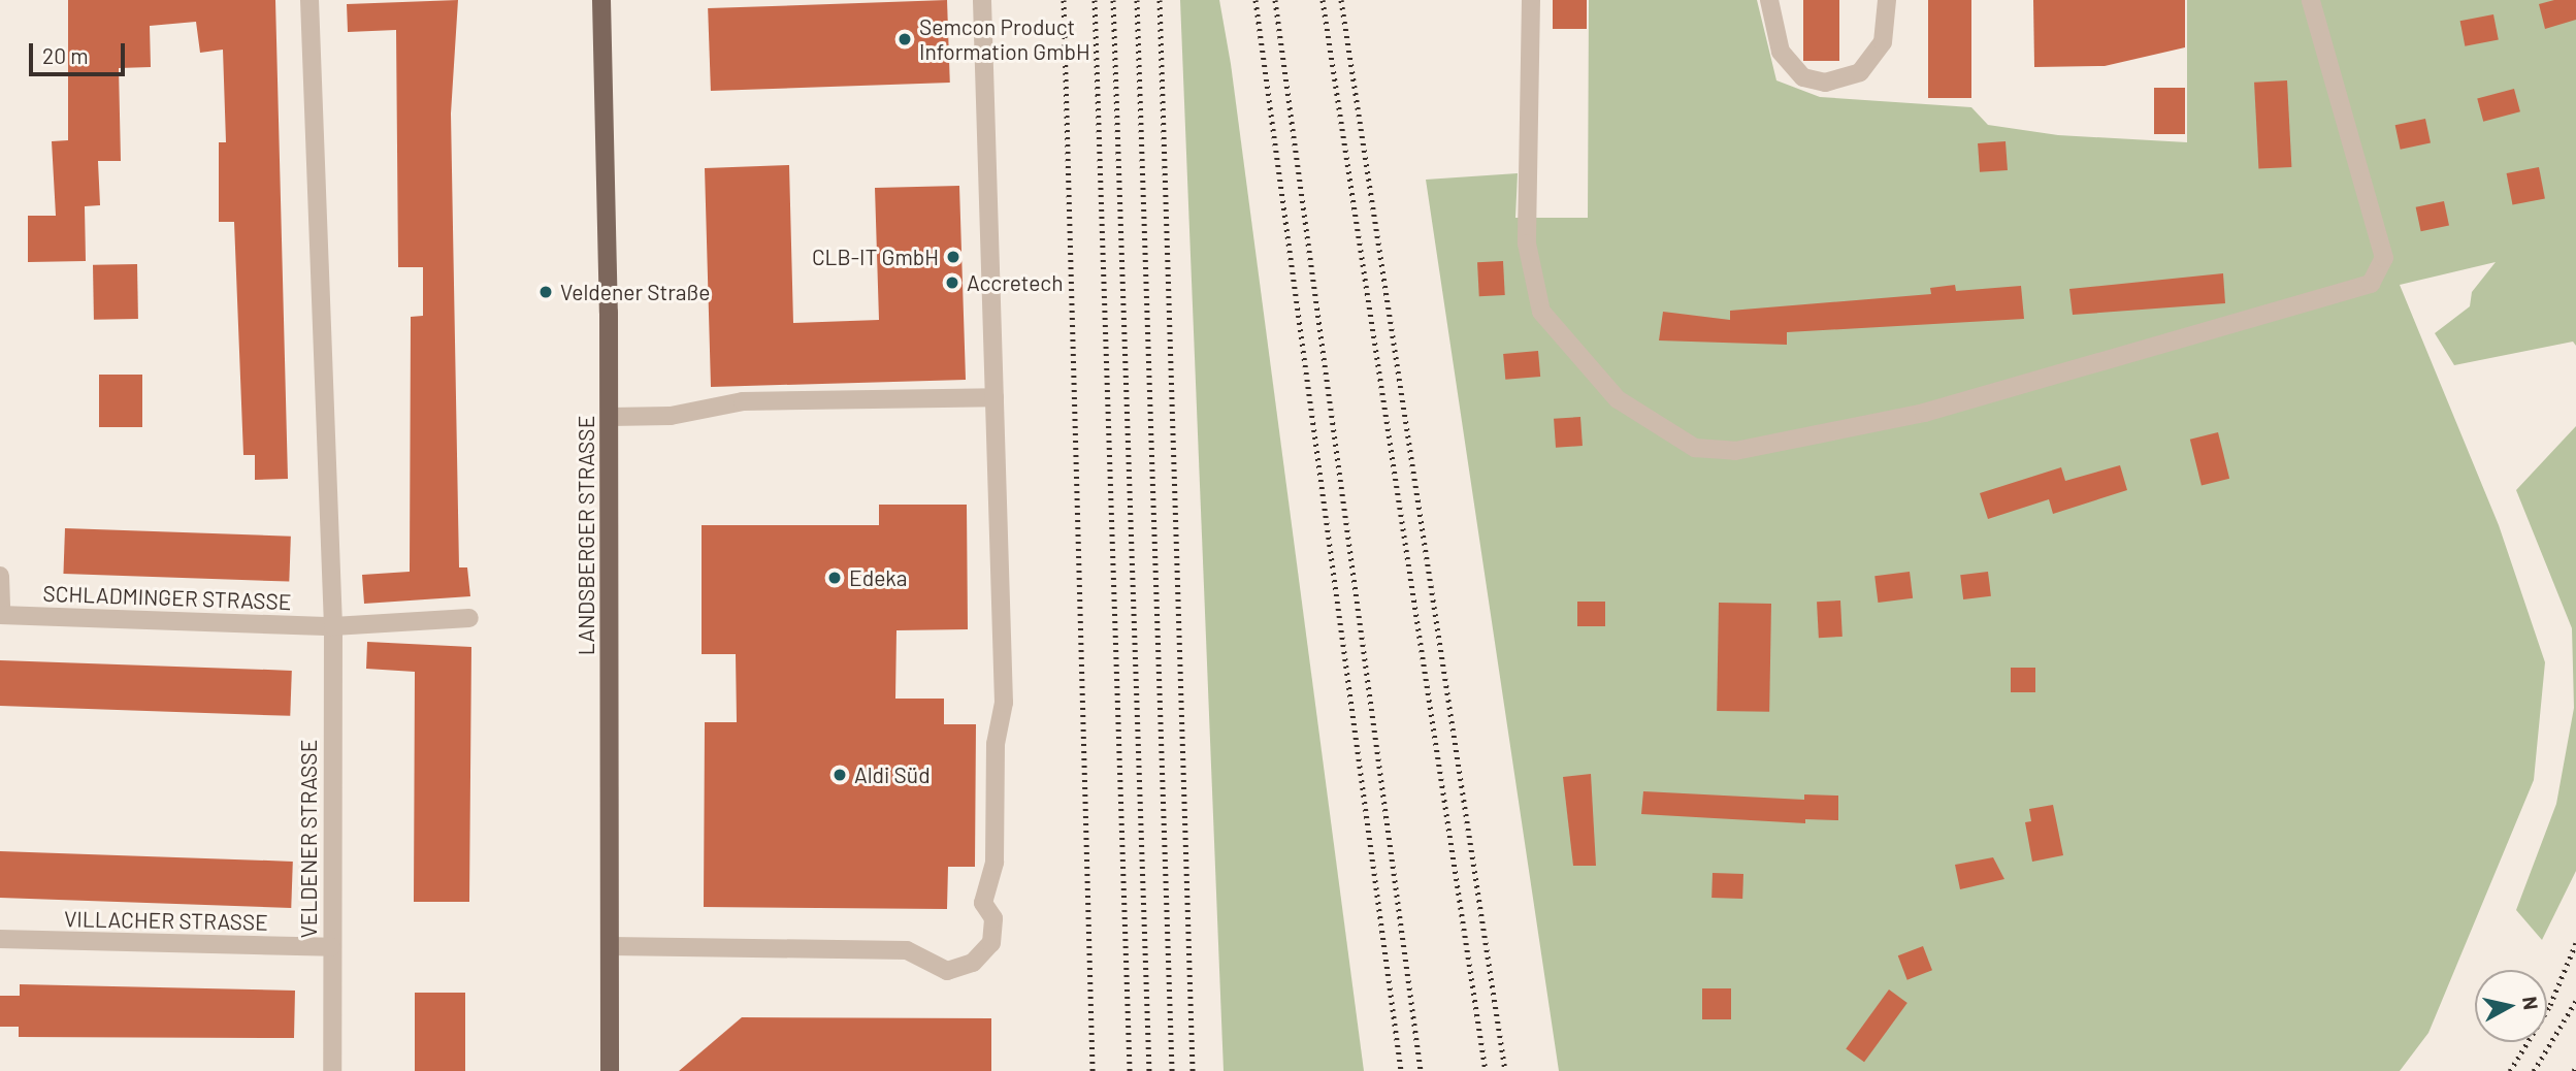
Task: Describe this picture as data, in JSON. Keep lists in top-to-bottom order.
{
  "streets": {
    "main road": ["LANDSBERGER STRASSE"],
    "street": ["SCHLADMINGER STRASSE", "VELDENER STRASSE", "VILLACHER STRASSE"]
  },
  "crossings": [
    ["SCHLADMINGER STRASSE", "VELDENER STRASSE"],
    ["VELDENER STRASSE", "VILLACHER STRASSE"]
  ],
  "places": [
    "Semcon Product Information GmbH",
    "CLB-IT GmbH",
    "Accretech",
    "Veldener Straße",
    "Edeka",
    "Aldi Süd"
  ],
  "scale_bar": "20 m",
  "north": "right"
}
